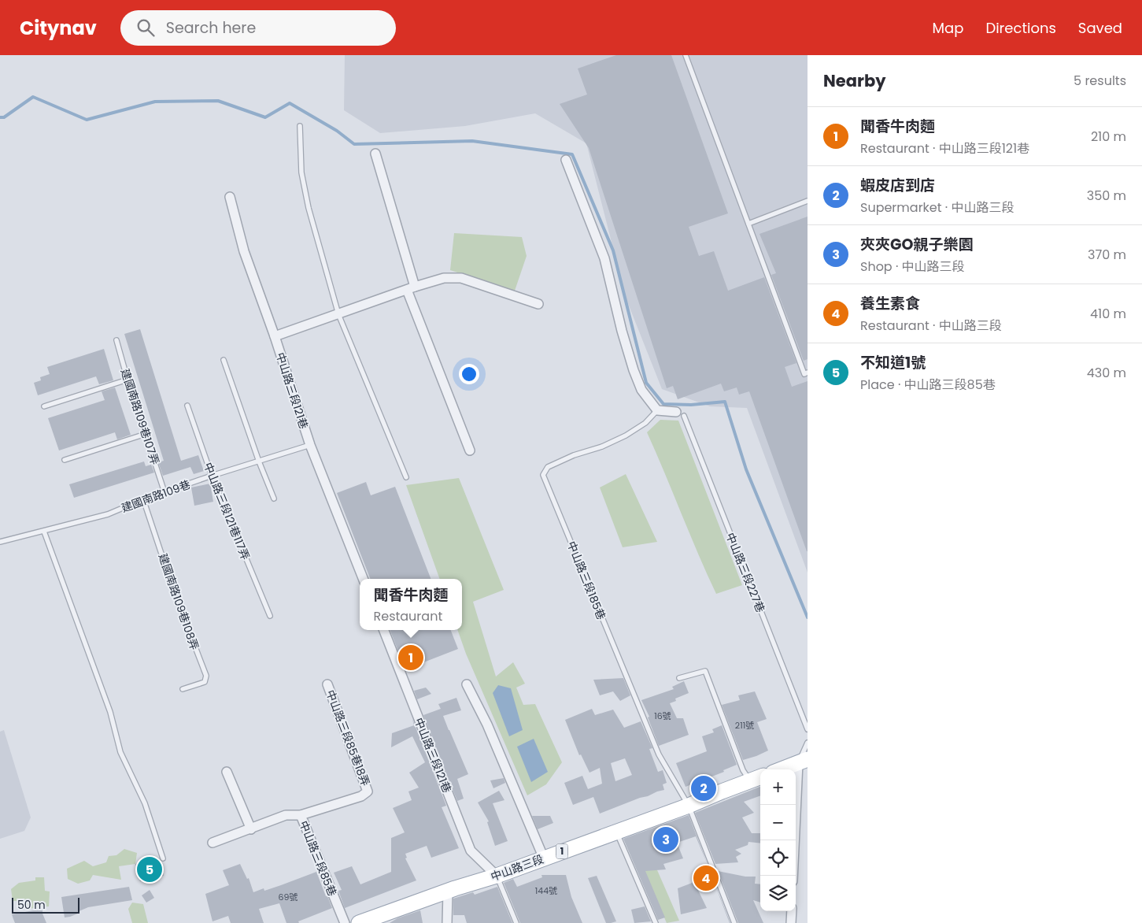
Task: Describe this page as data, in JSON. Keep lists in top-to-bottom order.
{
  "streets": {
    "main road": ["1", "中山路三段"],
    "street": ["中山路三段121巷", "中山路三段85巷18弄", "中山路三段85巷"],
    "lane": [
      "建國南路109巷107弄",
      "建國南路109巷",
      "中山路三段121巷117弄",
      "中山路三段227巷",
      "中山路三段185巷",
      "建國南路109巷108弄"
    ]
  },
  "crossings": [
    ["中山路三段121巷", "建國南路109巷"],
    ["中山路三段121巷", "中山路三段"],
    ["建國南路109巷107弄", "建國南路109巷"],
    ["建國南路109巷", "中山路三段121巷117弄"],
    ["建國南路109巷", "建國南路109巷108弄"],
    ["中山路三段185巷", "中山路三段"],
    ["中山路三段85巷18弄", "中山路三段85巷"]
  ],
  "house_numbers": [
    "16號",
    "211號",
    "144號",
    "69號"
  ],
  "scale_bar": "50 m",
  "page": {
    "header": "Citynav",
    "search": "Search here",
    "nav": ["Map", "Directions", "Saved"],
    "heading": ["Nearby", "5 results"],
    "list": [
      {
        "mark": "1",
        "name": "聞香牛肉麵",
        "note": "Restaurant · 中山路三段121巷",
        "value": "210 m"
      },
      {
        "mark": "2",
        "name": "蝦皮店到店",
        "note": "Supermarket · 中山路三段",
        "value": "350 m"
      },
      {
        "mark": "3",
        "name": "夾夾GO親子樂園",
        "note": "Shop · 中山路三段",
        "value": "370 m"
      },
      {
        "mark": "4",
        "name": "養生素食",
        "note": "Restaurant · 中山路三段",
        "value": "410 m"
      },
      {
        "mark": "5",
        "name": "不知道1號",
        "note": "Place · 中山路三段85巷",
        "value": "430 m"
      }
    ],
    "popup": ["聞香牛肉麵", "Restaurant"],
    "pins": [
      "1",
      "2",
      "3",
      "5",
      "4"
    ],
    "map_buttons": ["+", "−"],
    "scale": "50 m"
  }
}
